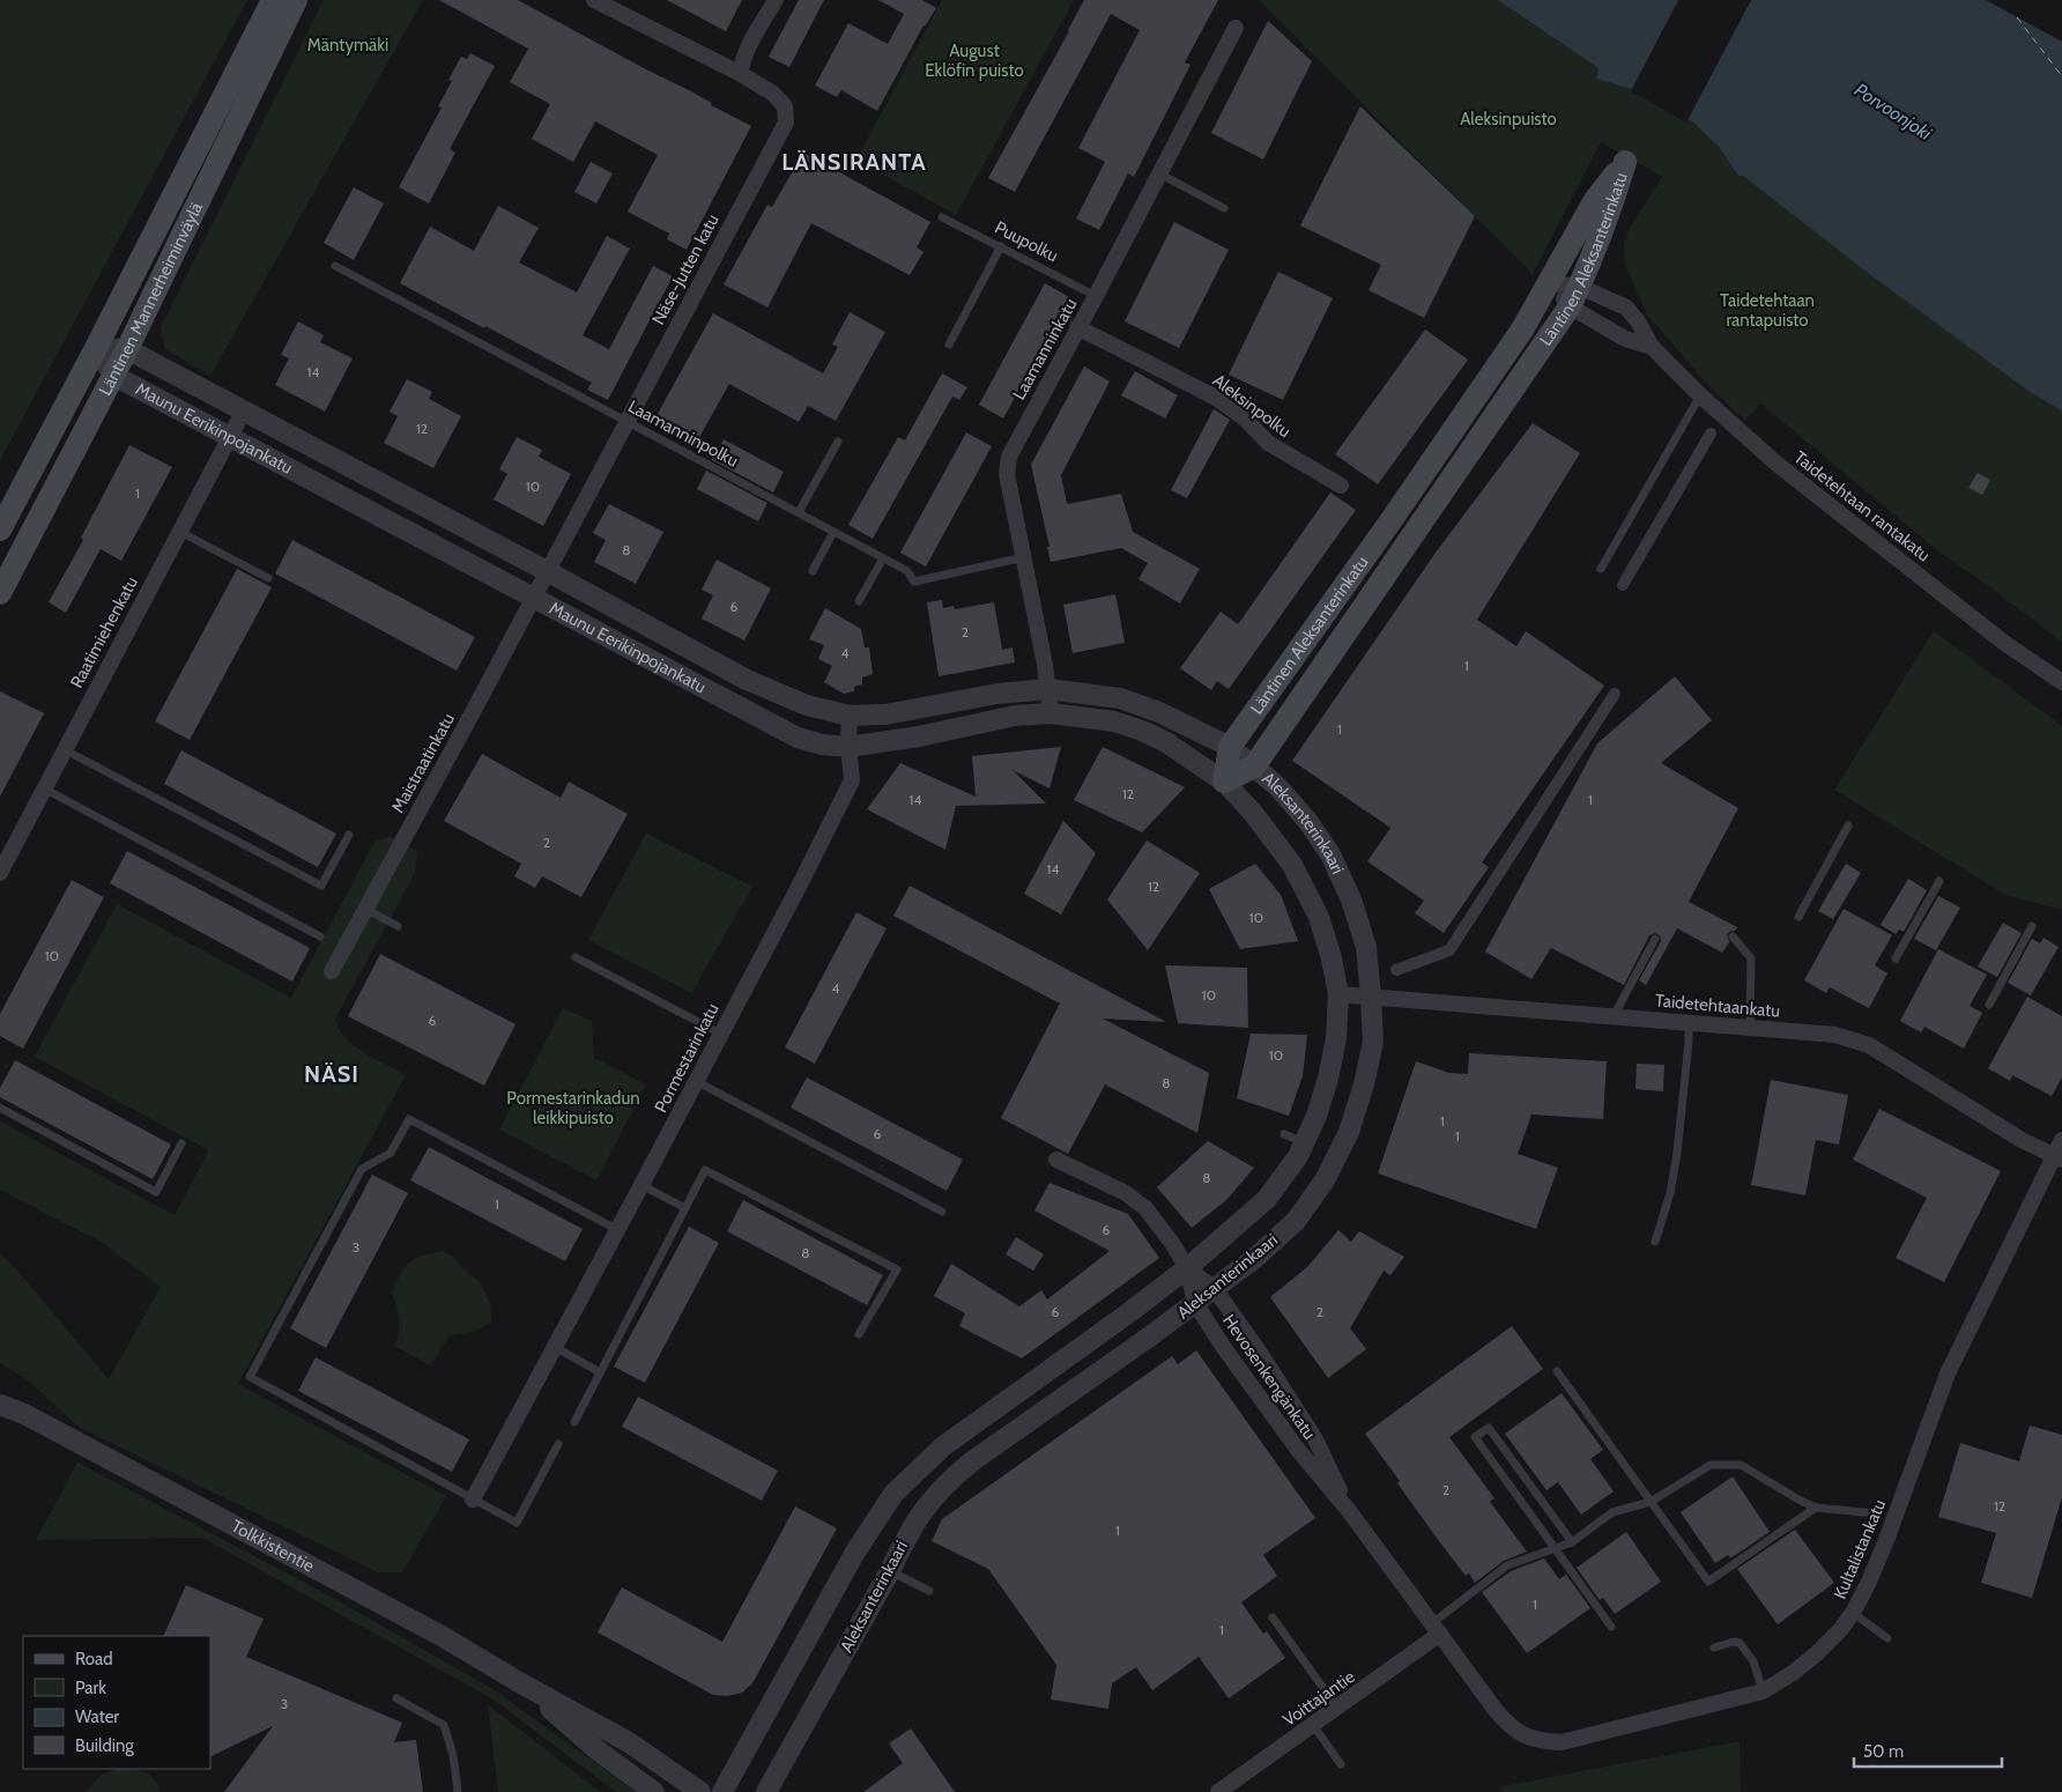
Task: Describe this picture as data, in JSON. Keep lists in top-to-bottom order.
{
  "streets": {
    "main road": ["Läntinen Aleksanterinkatu", "Läntinen Mannerheiminväylä"],
    "street": [
      "Näse-Jutten katu",
      "Laamanninkatu",
      "Aleksinpolku",
      "Maunu Eerikinpojankatu",
      "Taidetehtaan rantakatu",
      "Raatimiehenkatu",
      "Maistraatinkatu",
      "Aleksanterinkaari",
      "Taidetehtaankatu",
      "Pormestarinkatu",
      "Hevosenkengänkatu",
      "Tolkkistentie",
      "Kultalistankatu",
      "Voittajantie"
    ],
    "lane": ["Puupolku", "Laamanninpolku"]
  },
  "crossings": [
    ["Puupolku", "Laamanninkatu"],
    ["Läntinen Aleksanterinkatu", "Taidetehtaan rantakatu"],
    ["Läntinen Aleksanterinkatu", "Aleksanterinkaari"],
    ["Näse-Jutten katu", "Maunu Eerikinpojankatu"],
    ["Näse-Jutten katu", "Laamanninpolku"],
    ["Näse-Jutten katu", "Maistraatinkatu"],
    ["Läntinen Mannerheiminväylä", "Maunu Eerikinpojankatu"],
    ["Laamanninkatu", "Aleksinpolku"],
    ["Laamanninkatu", "Laamanninpolku"],
    ["Laamanninkatu", "Aleksanterinkaari"],
    ["Maunu Eerikinpojankatu", "Raatimiehenkatu"],
    ["Maunu Eerikinpojankatu", "Maistraatinkatu"],
    ["Maunu Eerikinpojankatu", "Aleksanterinkaari"],
    ["Maunu Eerikinpojankatu", "Pormestarinkatu"],
    ["Aleksanterinkaari", "Taidetehtaankatu"],
    ["Aleksanterinkaari", "Pormestarinkatu"],
    ["Aleksanterinkaari", "Hevosenkengänkatu"],
    ["Taidetehtaankatu", "Kultalistankatu"],
    ["Hevosenkengänkatu", "Kultalistankatu"],
    ["Hevosenkengänkatu", "Voittajantie"],
    ["Kultalistankatu", "Voittajantie"]
  ],
  "districts": ["LÄNSIRANTA", "NÄSI"],
  "water": ["Porvoonjoki"],
  "parks": [
    "Mäntymäki",
    "August Eklöfin puisto",
    "Aleksinpuisto",
    "Taidetehtaan rantapuisto",
    "Pormestarinkadun leikkipuisto"
  ],
  "house_numbers": [
    "14",
    "12",
    "10",
    "1",
    "8",
    "6",
    "2",
    "4",
    "1",
    "1",
    "12",
    "14",
    "1",
    "2",
    "14",
    "12",
    "10",
    "10",
    "4",
    "10",
    "6",
    "10",
    "8",
    "1",
    "6",
    "1",
    "8",
    "1",
    "6",
    "3",
    "8",
    "6",
    "2",
    "2",
    "12",
    "1",
    "1",
    "1",
    "3"
  ],
  "legend": [
    "Road",
    "Park",
    "Water",
    "Building"
  ],
  "scale_bar": "50 m"
}
